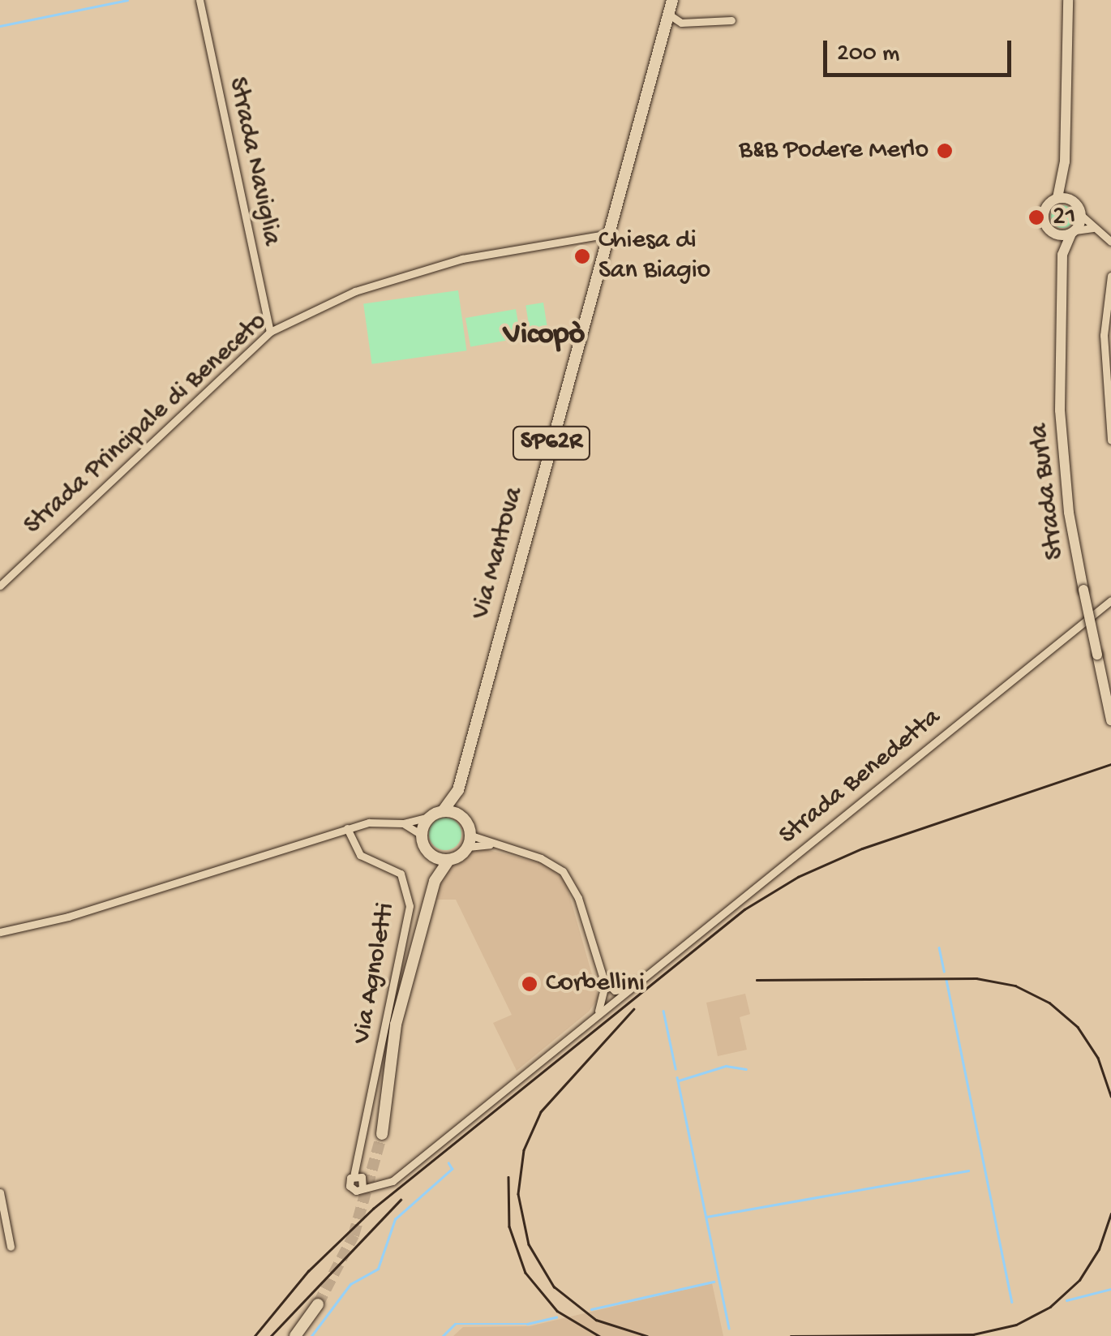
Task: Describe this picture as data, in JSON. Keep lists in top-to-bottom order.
{
  "streets": {
    "main road": ["SP62R", "Strada Burla", "Via Mantova"],
    "street": [
      "Strada Naviglia",
      "Strada Principale di Beneceto",
      "Strada Benedetta",
      "Via Agnoletti"
    ]
  },
  "crossings": [
    ["Strada Naviglia", "Strada Principale di Beneceto"],
    ["Strada Principale di Beneceto", "Via Mantova"],
    ["Strada Benedetta", "Via Agnoletti"]
  ],
  "districts": ["Vicopò"],
  "places": [
    "B&B Podere Merlo",
    "21",
    "Chiesa di San Biagio",
    "Corbellini"
  ],
  "scale_bar": "200 m"
}
